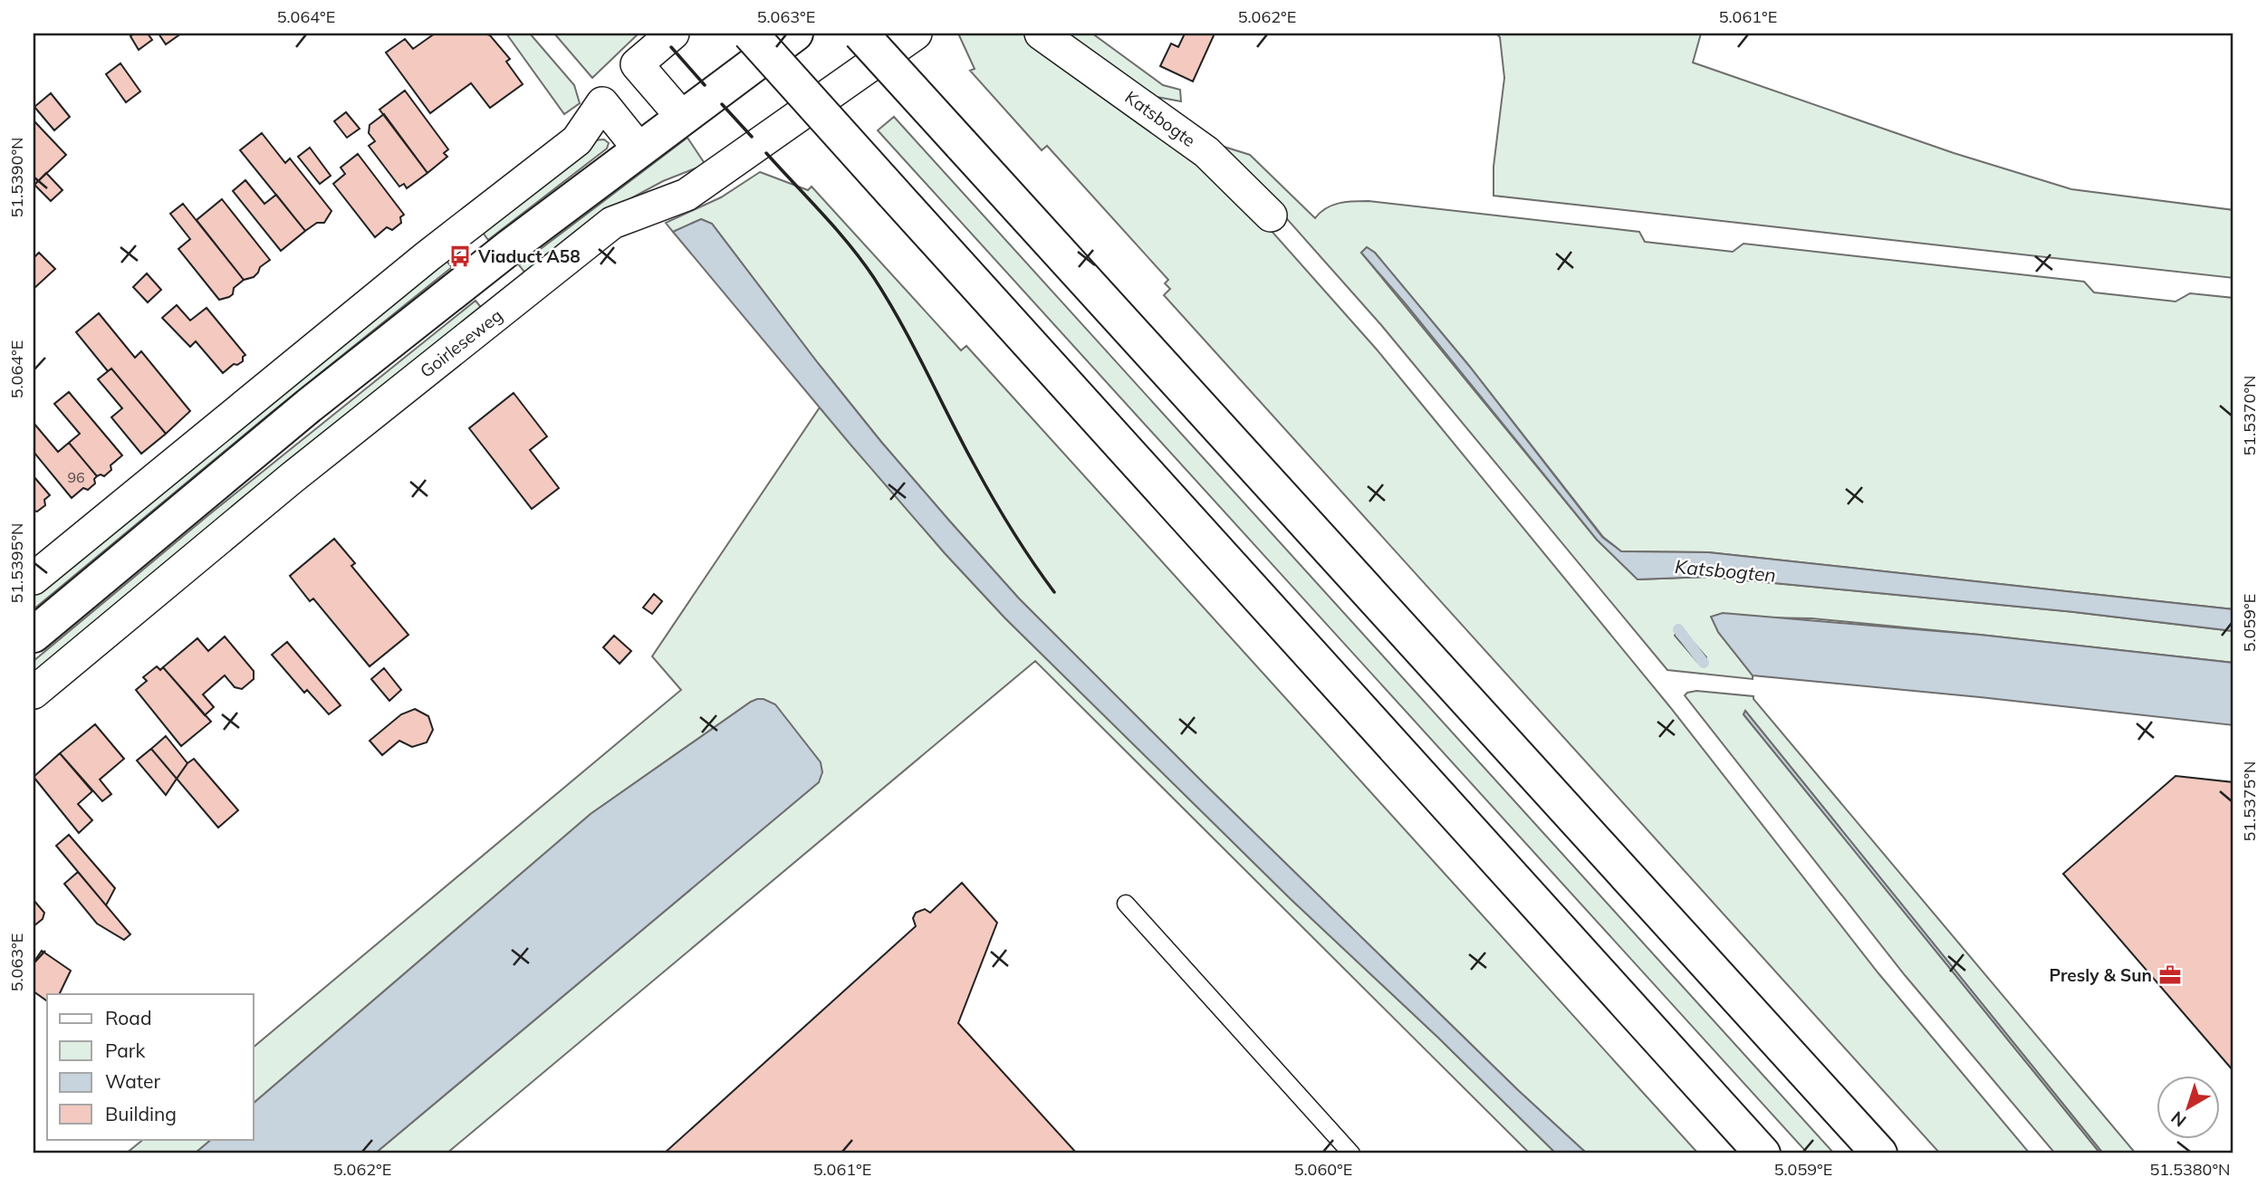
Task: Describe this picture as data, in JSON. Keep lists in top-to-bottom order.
{
  "streets": {
    "street": ["Katsbogte", "Goirleseweg"]
  },
  "water": ["Katsbogten"],
  "places": {
    "bus stop": ["Viaduct A58"],
    "office": ["Presly & Sun"]
  },
  "house_numbers": ["96"],
  "legend": [
    "Road",
    "Park",
    "Water",
    "Building"
  ],
  "north": "bottom left",
  "coordinates": [
    "5.064°E",
    "5.063°E",
    "5.062°E",
    "5.061°E",
    "51.5390°N",
    "51.5370°N",
    "51.5395°N",
    "5.059°E",
    "51.5375°N",
    "5.060°E",
    "51.5380°N"
  ]
}
